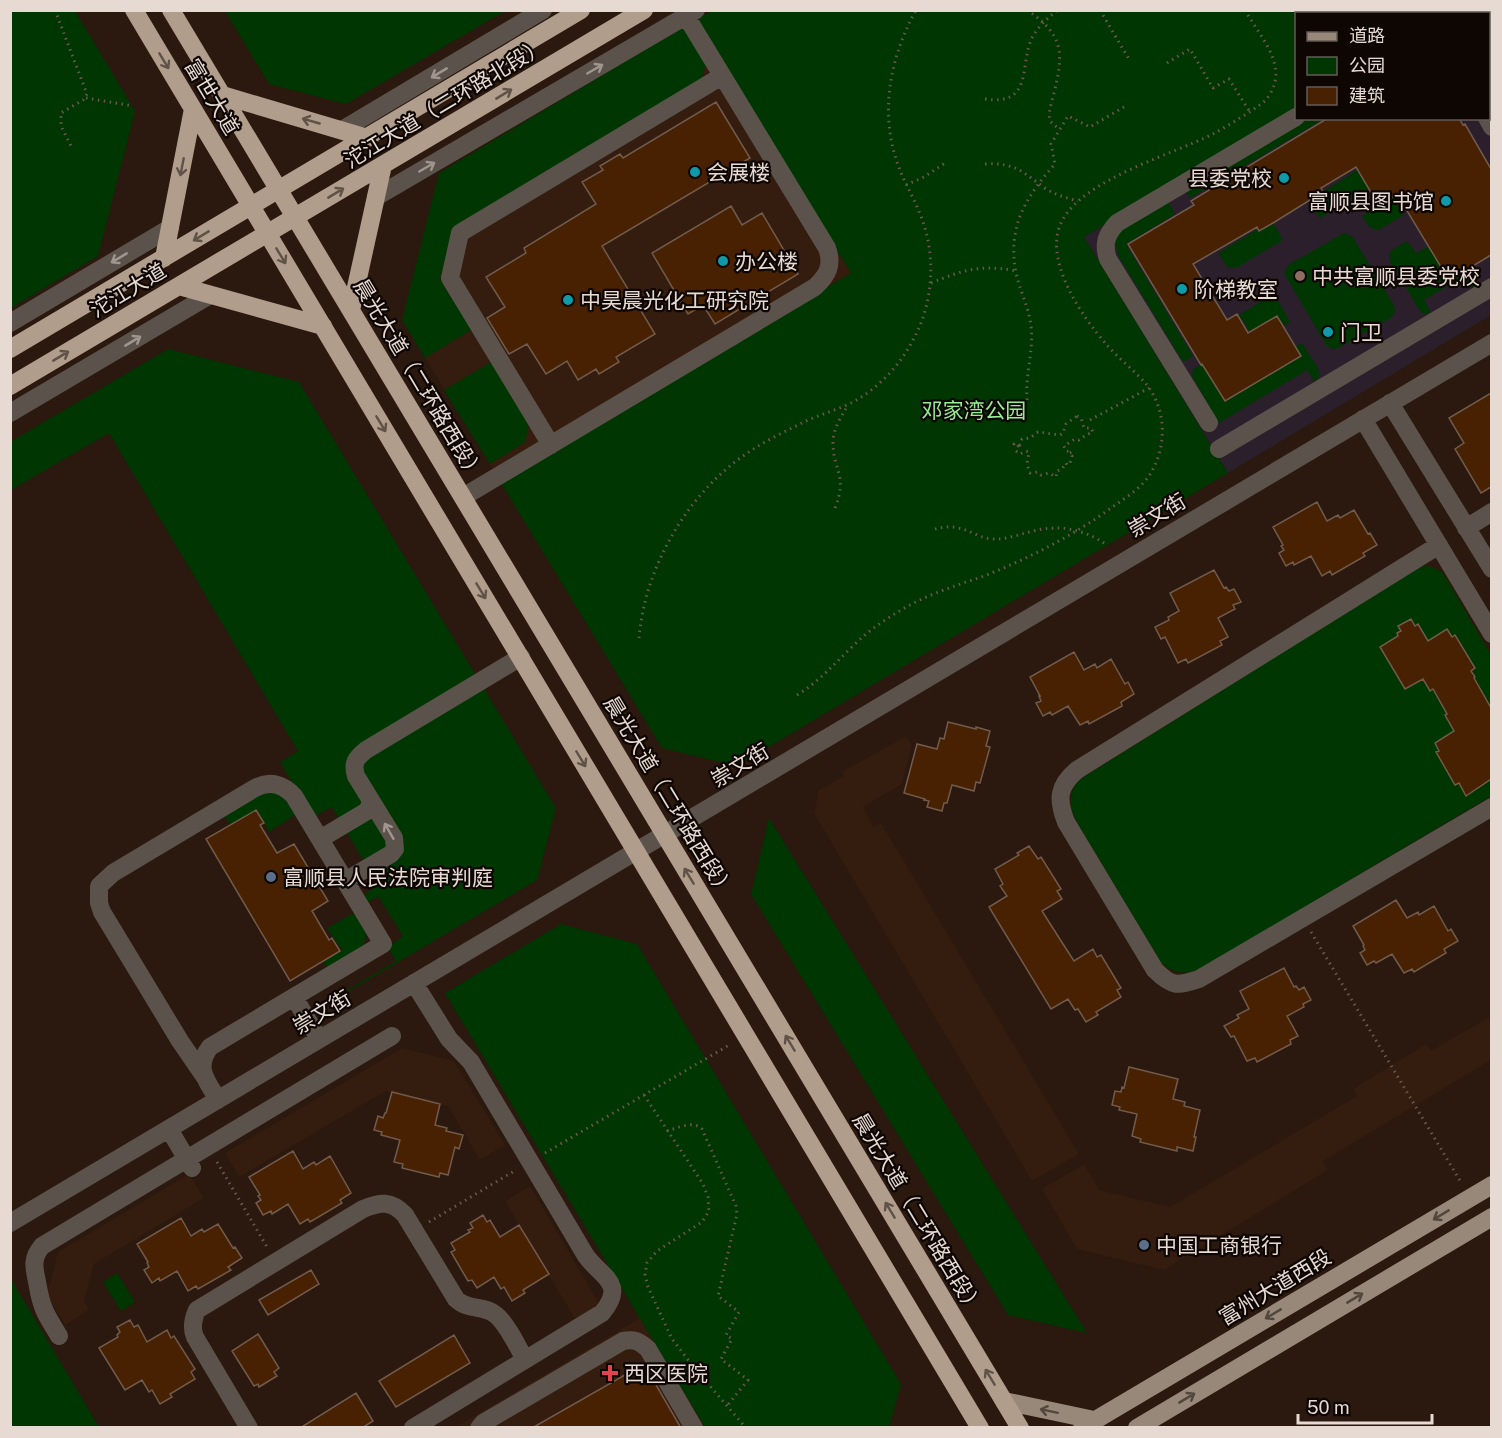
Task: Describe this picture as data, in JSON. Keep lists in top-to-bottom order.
{
  "streets": {
    "highway": [
      "富世大道",
      "沱江大道（二环路北段）",
      "沱江大道",
      "晨光大道（二环路西段）"
    ],
    "main road": ["富州大道西段"],
    "street": ["崇文街"]
  },
  "crossings": [
    ["富世大道", "沱江大道（二环路北段）"],
    ["富世大道", "沱江大道"],
    ["富世大道", "晨光大道（二环路西段）"],
    ["沱江大道（二环路北段）", "沱江大道"],
    ["沱江大道（二环路北段）", "晨光大道（二环路西段）"],
    ["晨光大道（二环路西段）", "崇文街"]
  ],
  "parks": ["邓家湾公园"],
  "places": {
    "other": [
      "会展楼",
      "县委党校",
      "富顺县图书馆",
      "办公楼",
      "中共富顺县委党校",
      "阶梯教室",
      "中昊晨光化工研究院",
      "门卫",
      "富顺县人民法院审判庭",
      "中国工商银行"
    ],
    "health": ["西区医院"]
  },
  "legend": ["道路", "公园", "建筑"],
  "scale_bar": "50 m"
}
